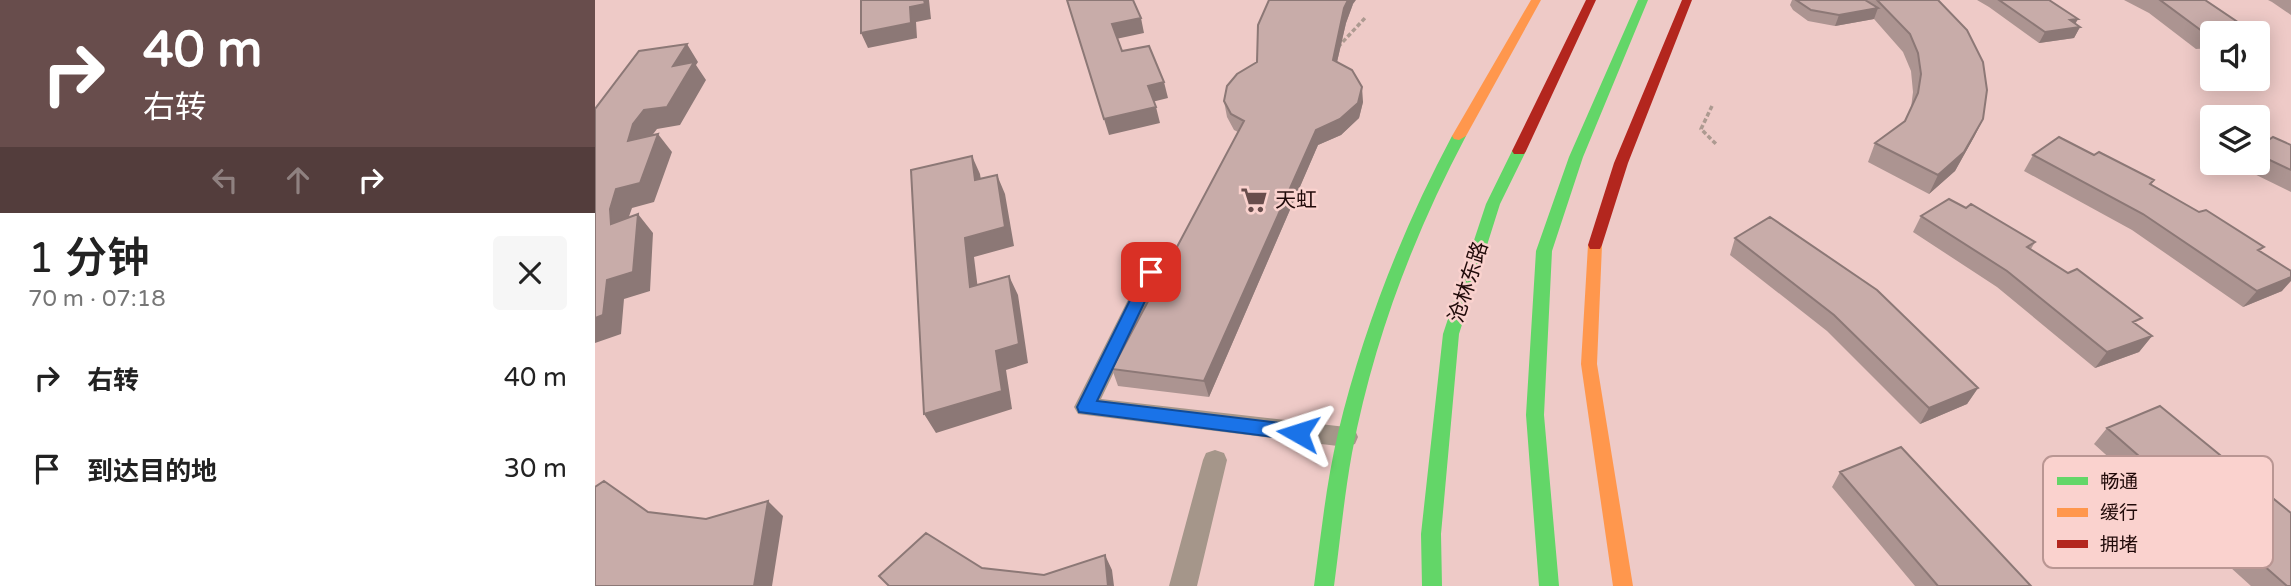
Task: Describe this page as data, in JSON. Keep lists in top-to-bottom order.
{
  "streets": {
    "street": ["沧林东路"]
  },
  "places": {
    "supermarket": ["天虹"]
  },
  "legend": ["畅通", "缓行", "拥堵"],
  "page": {
    "turn": ["40 m", "右转"],
    "heading": ["1 分钟", "70 m · 07:18"],
    "list": [
      {
        "name": "右转",
        "value": "40 m"
      },
      {
        "name": "到达目的地",
        "value": "30 m"
      }
    ]
  }
}
